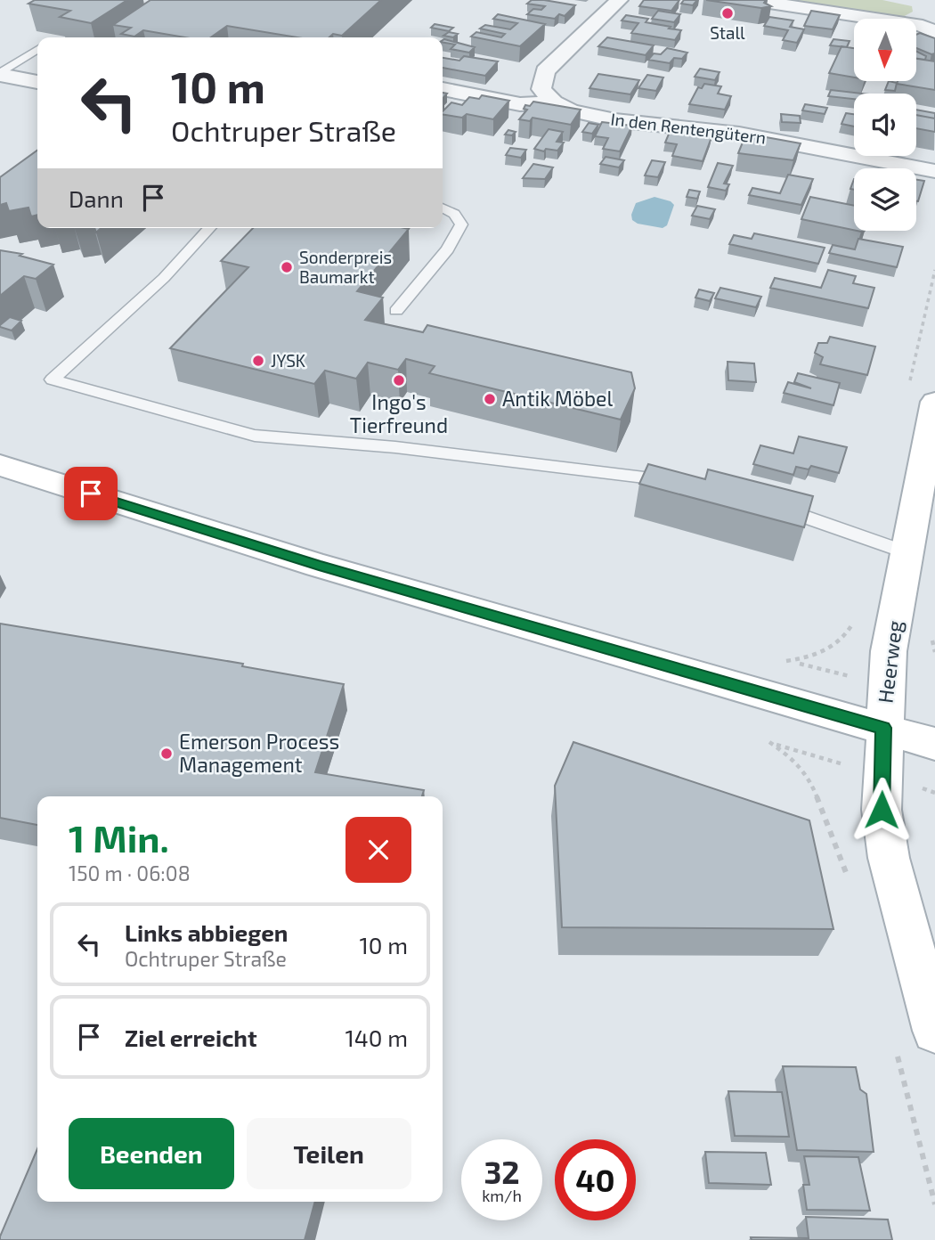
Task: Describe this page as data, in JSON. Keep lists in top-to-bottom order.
{
  "streets": {
    "main road": ["Heerweg"],
    "street": ["In den Rentengütern"]
  },
  "places": [
    "Stall",
    "Sonderpreis Baumarkt",
    "JYSK",
    "Ingo's Tierfreund",
    "Antik Möbel",
    "Emerson Process Management"
  ],
  "north": "bottom",
  "page": {
    "turn": ["10 m", "Ochtruper Straße"],
    "then": "Dann",
    "heading": ["1 Min.", "150 m · 06:08"],
    "list": [
      {
        "name": "Links abbiegen",
        "note": "Ochtruper Straße",
        "value": "10 m"
      },
      {
        "name": "Ziel erreicht",
        "value": "140 m"
      }
    ],
    "buttons": ["Beenden", "Teilen"],
    "speed": "32 km/h",
    "limit": "40"
  }
}
